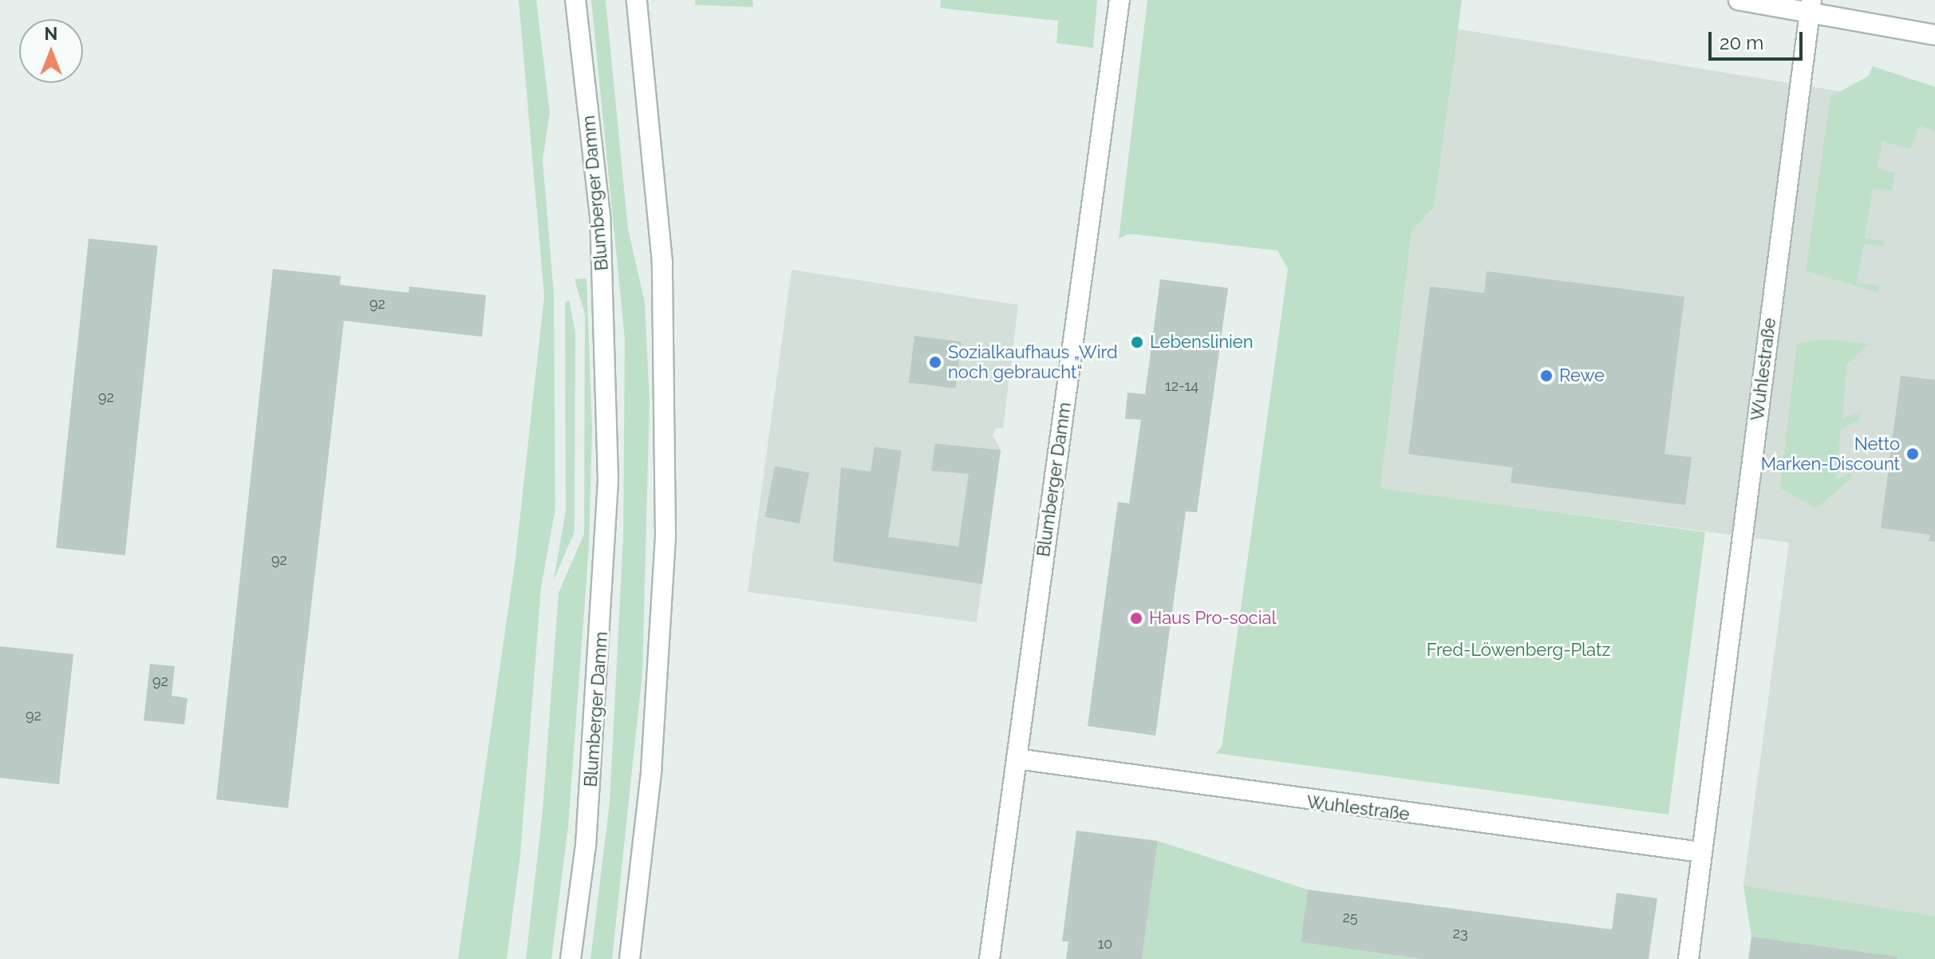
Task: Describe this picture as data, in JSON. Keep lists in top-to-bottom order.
{
  "streets": {
    "street": ["Blumberger Damm", "Wuhlestraße"]
  },
  "crossings": [
    ["Blumberger Damm", "Wuhlestraße"]
  ],
  "parks": ["Fred-Löwenberg-Platz"],
  "places": [
    "Lebenslinien",
    "Sozialkaufhaus „Wird noch gebraucht“",
    "Rewe",
    "Netto Marken-Discount",
    "Haus Pro-social"
  ],
  "house_numbers": [
    "92",
    "12-14",
    "92",
    "92",
    "92",
    "92",
    "25",
    "23",
    "10"
  ],
  "scale_bar": "20 m",
  "north": "top"
}
